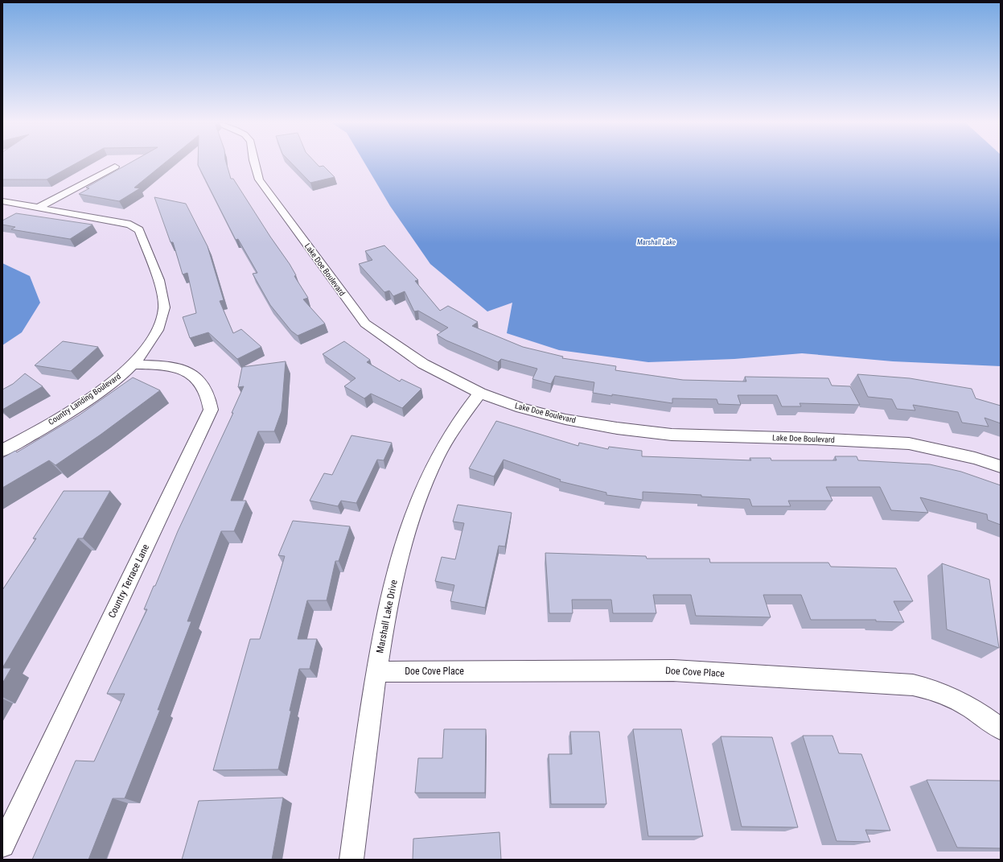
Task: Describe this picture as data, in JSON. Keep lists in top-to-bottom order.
{
  "streets": {
    "street": [
      "Lake Doe Boulevard",
      "Country Landing Boulevard",
      "Country Terrace Lane",
      "Marshall Lake Drive",
      "Doe Cove Place"
    ]
  },
  "crossings": [
    ["Lake Doe Boulevard", "Marshall Lake Drive"],
    ["Country Landing Boulevard", "Country Terrace Lane"],
    ["Marshall Lake Drive", "Doe Cove Place"]
  ],
  "water": ["Marshall Lake"]
}
